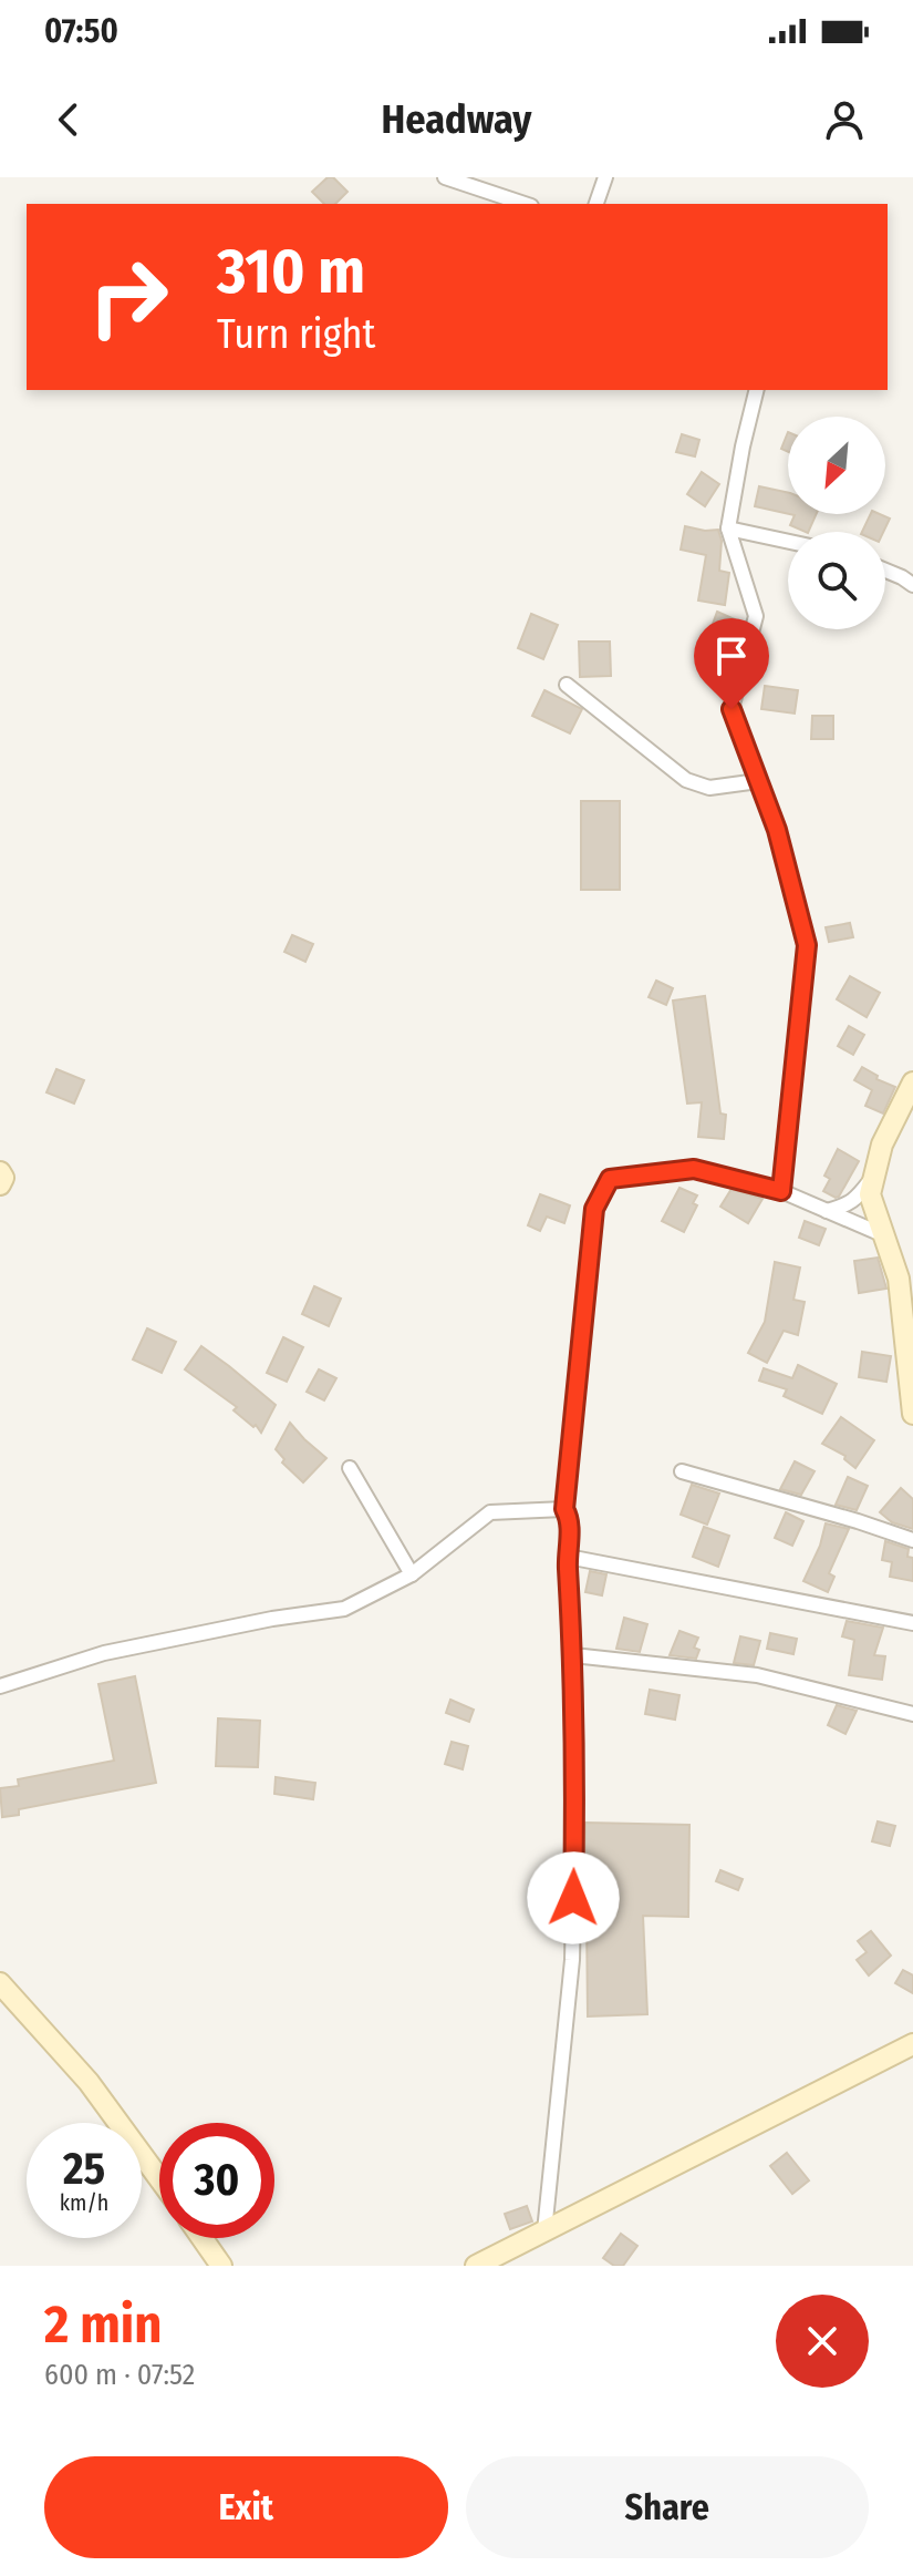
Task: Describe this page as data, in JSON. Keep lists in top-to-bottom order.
{
  "north": "bottom left",
  "page": {
    "status": "07:50",
    "header": "Headway",
    "turn": ["310 m", "Turn right"],
    "speed": "25 km/h",
    "limit": "30",
    "heading": ["2 min", "600 m · 07:52"],
    "buttons": ["Exit", "Share"]
  }
}
